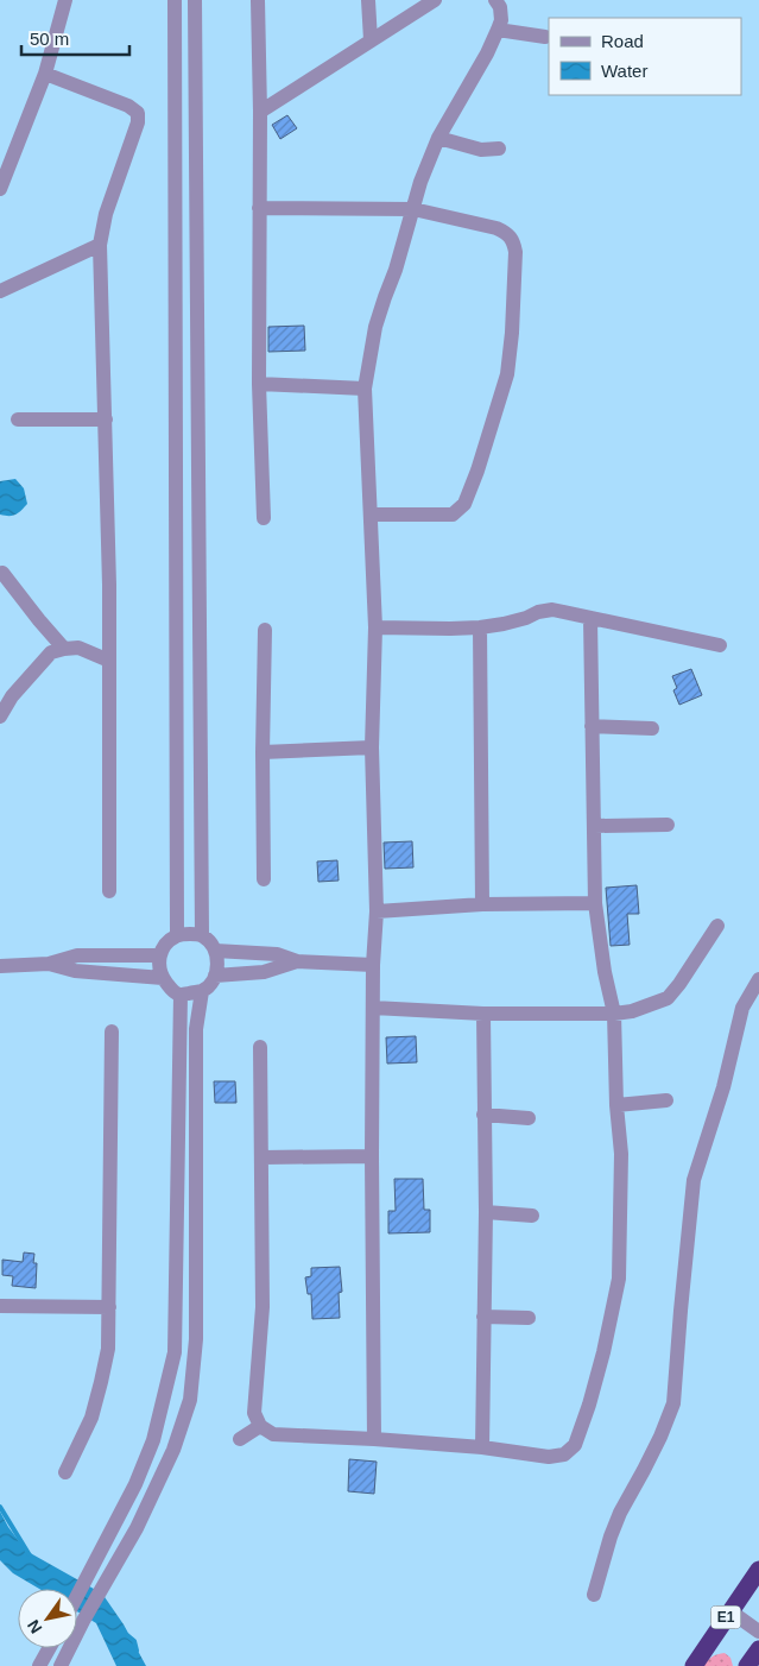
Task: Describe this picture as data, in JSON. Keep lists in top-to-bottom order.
{
  "streets": {
    "highway": ["E1"]
  },
  "legend": ["Road", "Water"],
  "scale_bar": "50 m",
  "north": "bottom left"
}
